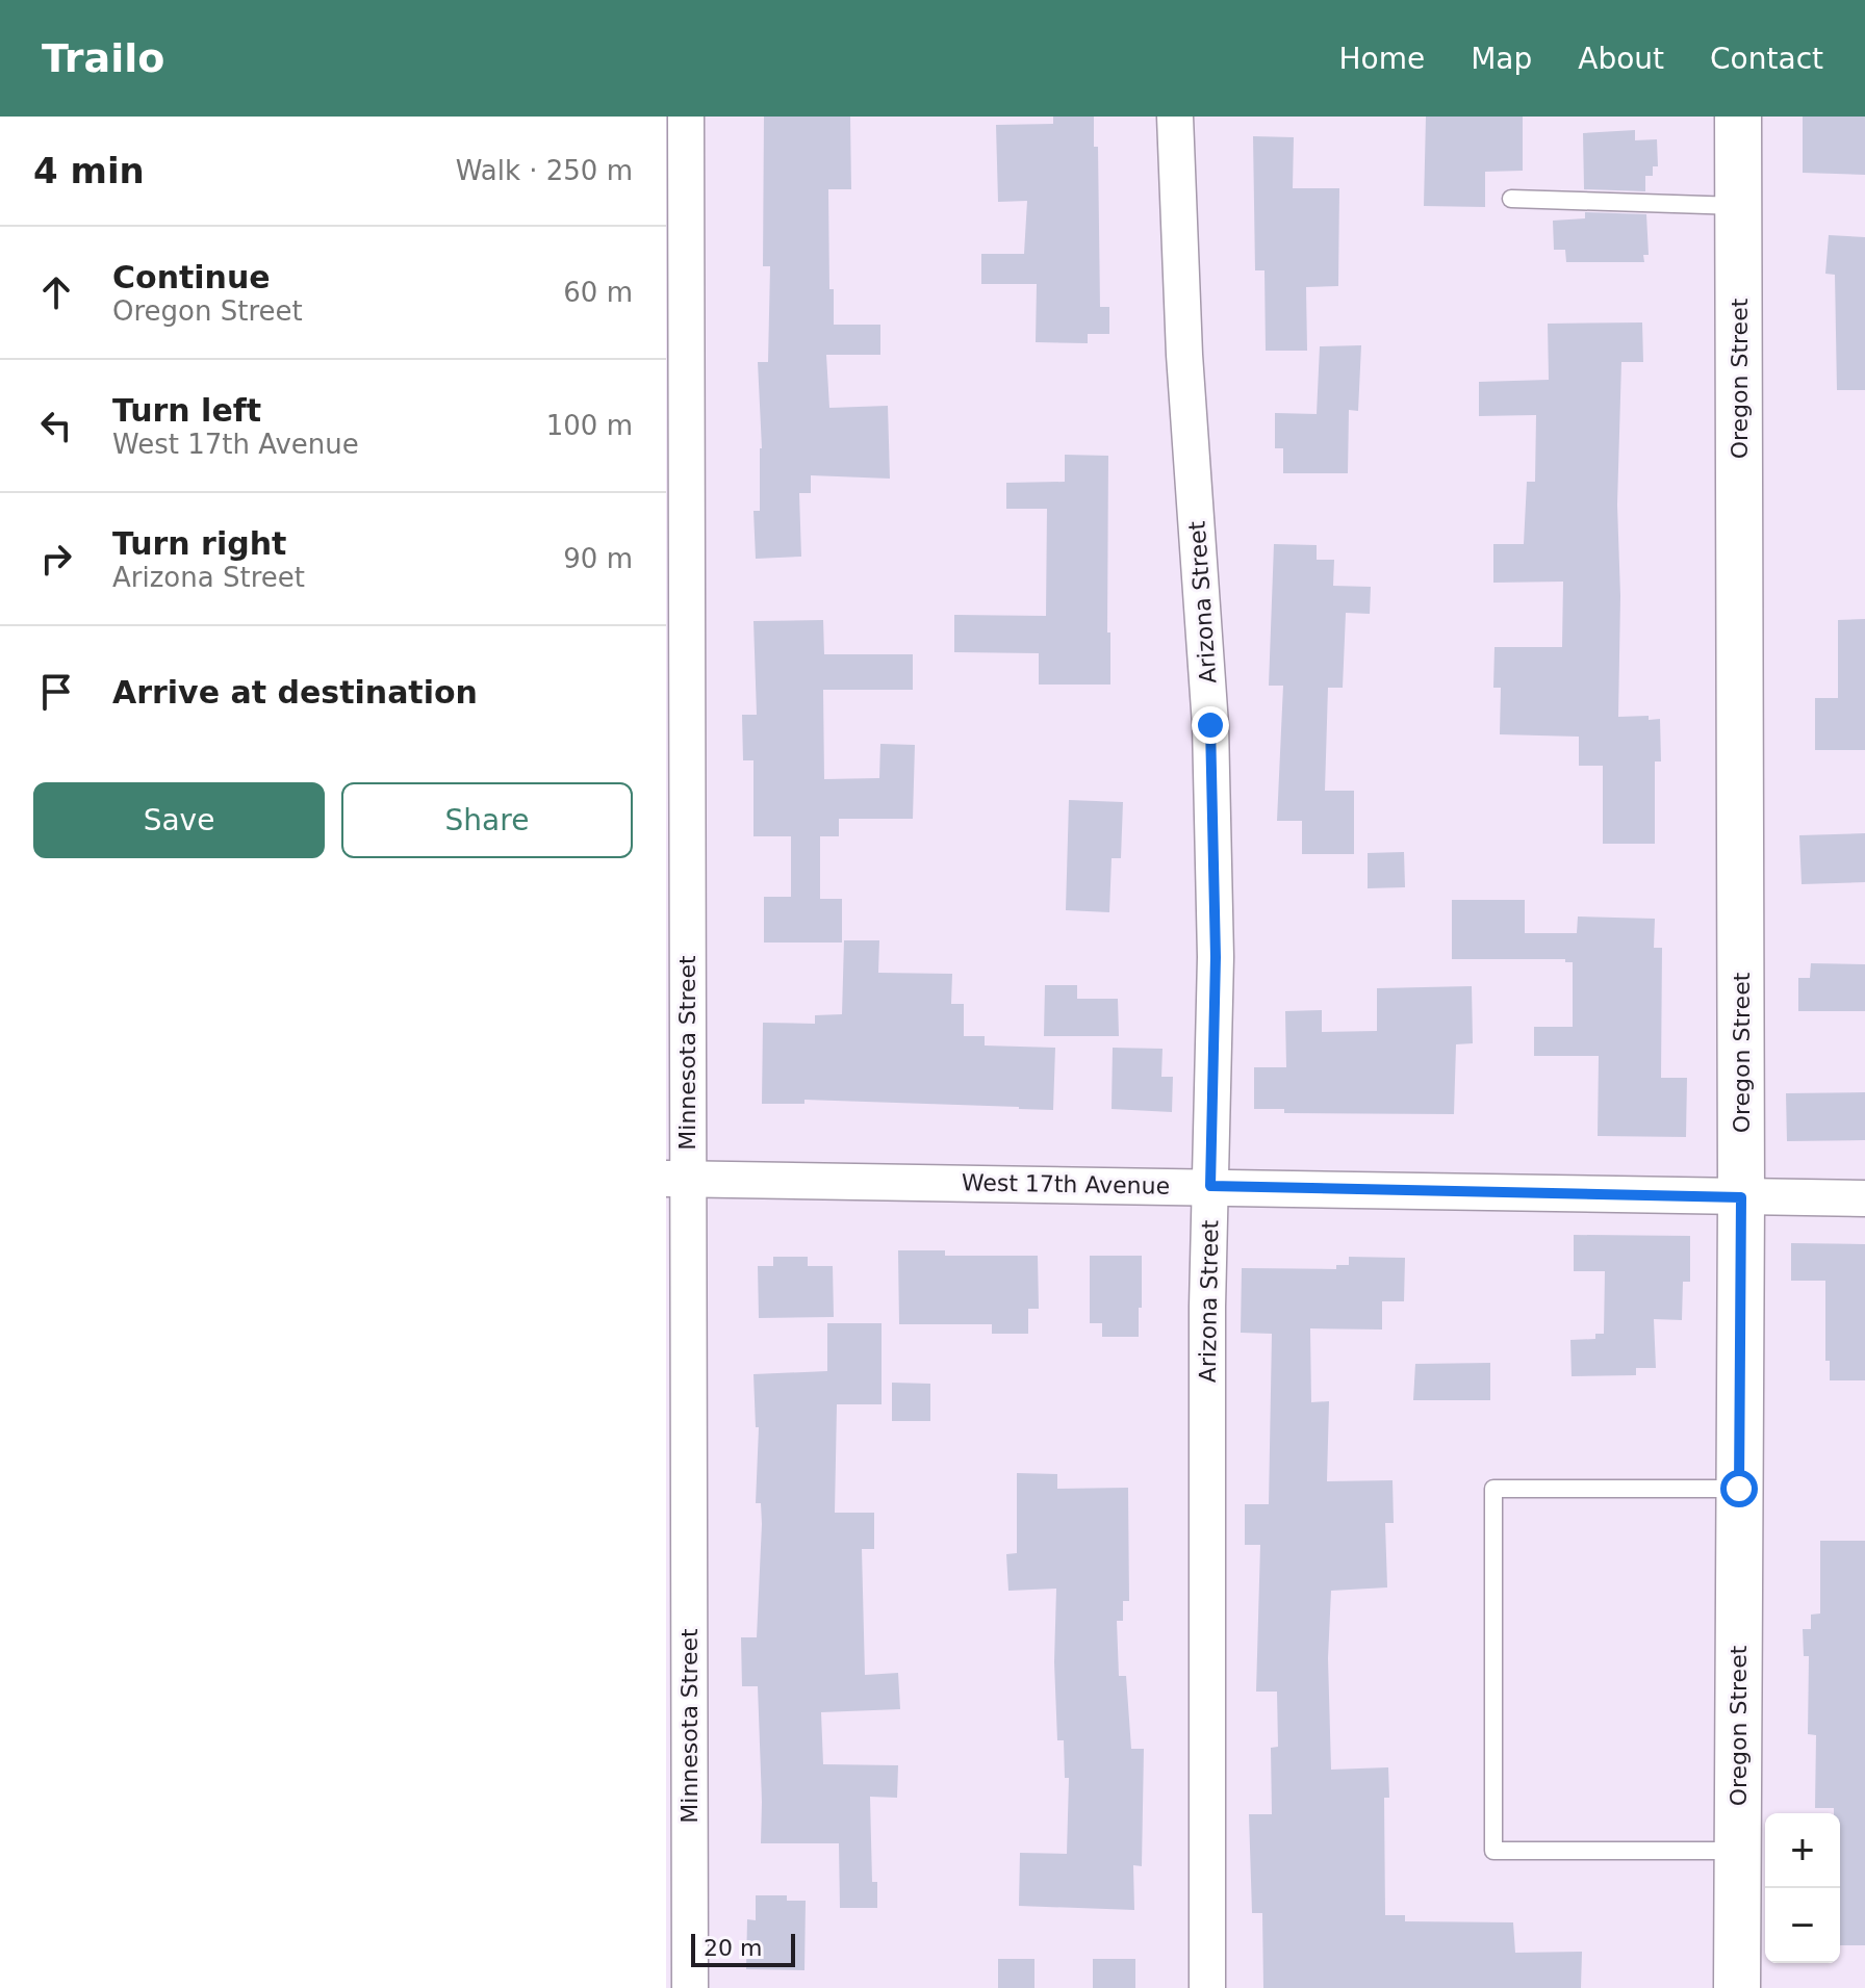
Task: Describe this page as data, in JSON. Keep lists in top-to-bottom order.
{
  "streets": {
    "main road": ["Oregon Street"],
    "street": ["Arizona Street", "Minnesota Street", "West 17th Avenue"]
  },
  "crossings": [
    ["Oregon Street", "West 17th Avenue"],
    ["Arizona Street", "West 17th Avenue"],
    ["Minnesota Street", "West 17th Avenue"]
  ],
  "scale_bar": "20 m",
  "page": {
    "header": "Trailo",
    "nav": [
      "Home",
      "Map",
      "About",
      "Contact"
    ],
    "heading": ["4 min", "Walk · 250 m"],
    "list": [
      ["Continue", "Oregon Street", "60 m"],
      ["Turn left", "West 17th Avenue", "100 m"],
      ["Turn right", "Arizona Street", "90 m"],
      "Arrive at destination"
    ],
    "buttons": ["Save", "Share"],
    "map_buttons": ["+", "−"],
    "scale": "20 m"
  }
}
